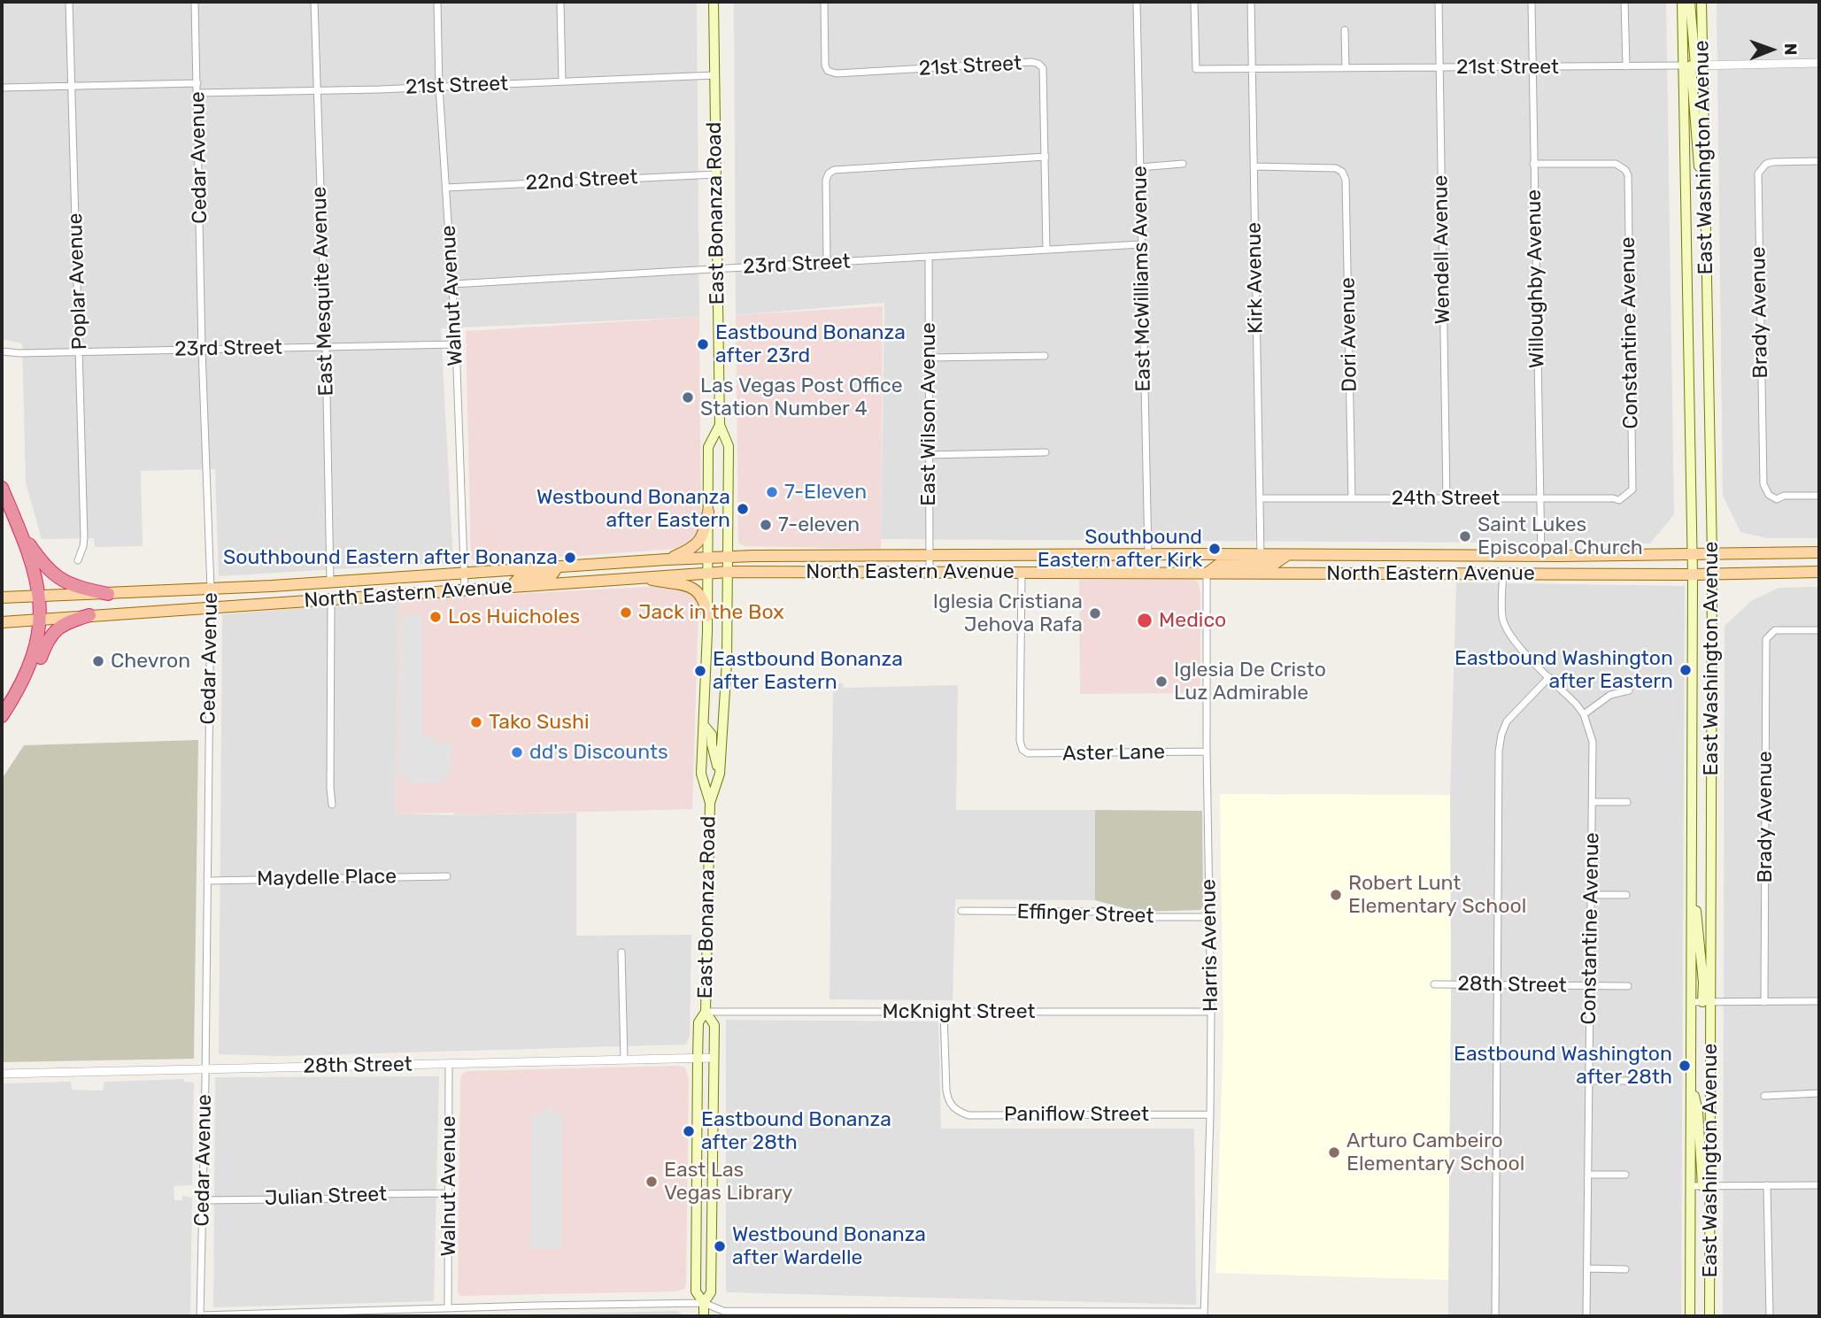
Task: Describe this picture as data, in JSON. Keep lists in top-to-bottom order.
{
  "streets": {
    "main road": ["East Washington Avenue", "East Bonanza Road", "North Eastern Avenue"],
    "street": [
      "21st Street",
      "Cedar Avenue",
      "22nd Street",
      "Wendell Avenue",
      "23rd Street",
      "Kirk Avenue",
      "East McWilliams Avenue",
      "Willoughby Avenue",
      "Poplar Avenue",
      "East Mesquite Avenue",
      "Walnut Avenue",
      "Brady Avenue",
      "Constantine Avenue",
      "Dori Avenue",
      "East Wilson Avenue",
      "24th Street",
      "Aster Lane",
      "Maydelle Place",
      "Effinger Street",
      "Harris Avenue",
      "28th Street",
      "McKnight Street",
      "Paniflow Street",
      "Julian Street"
    ]
  },
  "crossings": [
    ["21st Street", "Cedar Avenue"],
    ["21st Street", "East Washington Avenue"],
    ["21st Street", "East Bonanza Road"],
    ["21st Street", "Wendell Avenue"],
    ["21st Street", "Kirk Avenue"],
    ["21st Street", "Willoughby Avenue"],
    ["21st Street", "East Mesquite Avenue"],
    ["21st Street", "Walnut Avenue"],
    ["Cedar Avenue", "23rd Street"],
    ["Cedar Avenue", "North Eastern Avenue"],
    ["Cedar Avenue", "Maydelle Place"],
    ["Cedar Avenue", "28th Street"],
    ["Cedar Avenue", "Julian Street"],
    ["East Washington Avenue", "North Eastern Avenue"],
    ["22nd Street", "East Bonanza Road"],
    ["22nd Street", "Walnut Avenue"],
    ["East Bonanza Road", "23rd Street"],
    ["East Bonanza Road", "North Eastern Avenue"],
    ["East Bonanza Road", "28th Street"],
    ["East Bonanza Road", "McKnight Street"],
    ["Wendell Avenue", "24th Street"],
    ["23rd Street", "East McWilliams Avenue"],
    ["23rd Street", "Poplar Avenue"],
    ["23rd Street", "East Mesquite Avenue"],
    ["23rd Street", "Walnut Avenue"],
    ["23rd Street", "East Wilson Avenue"],
    ["Kirk Avenue", "Dori Avenue"],
    ["Kirk Avenue", "24th Street"],
    ["Kirk Avenue", "North Eastern Avenue"],
    ["East McWilliams Avenue", "North Eastern Avenue"],
    ["Willoughby Avenue", "Constantine Avenue"],
    ["Willoughby Avenue", "24th Street"],
    ["Willoughby Avenue", "North Eastern Avenue"],
    ["East Mesquite Avenue", "North Eastern Avenue"],
    ["Walnut Avenue", "North Eastern Avenue"],
    ["Walnut Avenue", "28th Street"],
    ["Walnut Avenue", "Julian Street"],
    ["Constantine Avenue", "24th Street"],
    ["Constantine Avenue", "North Eastern Avenue"],
    ["Constantine Avenue", "28th Street"],
    ["Dori Avenue", "24th Street"],
    ["East Wilson Avenue", "North Eastern Avenue"],
    ["North Eastern Avenue", "Aster Lane"],
    ["North Eastern Avenue", "Harris Avenue"],
    ["Aster Lane", "Harris Avenue"],
    ["Effinger Street", "Harris Avenue"],
    ["Harris Avenue", "McKnight Street"],
    ["Harris Avenue", "Paniflow Street"],
    ["McKnight Street", "Paniflow Street"]
  ],
  "places": [
    "Eastbound Bonanza after 23rd",
    "Las Vegas Post Office Station Number 4",
    "7-Eleven",
    "Westbound Bonanza after Eastern",
    "7-eleven",
    "Saint Lukes Episcopal Church",
    "Southbound Eastern after Kirk",
    "Southbound Eastern after Bonanza",
    "Jack in the Box",
    "Iglesia Cristiana Jehova Rafa",
    "Los Huicholes",
    "Medico",
    "Chevron",
    "Eastbound Washington after Eastern",
    "Eastbound Bonanza after Eastern",
    "Iglesia De Cristo Luz Admirable",
    "Tako Sushi",
    "dd's Discounts",
    "Robert Lunt Elementary School",
    "Eastbound Washington after 28th",
    "Eastbound Bonanza after 28th",
    "Arturo Cambeiro Elementary School",
    "East Las Vegas Library",
    "Westbound Bonanza after Wardelle"
  ],
  "north": "right"
}
